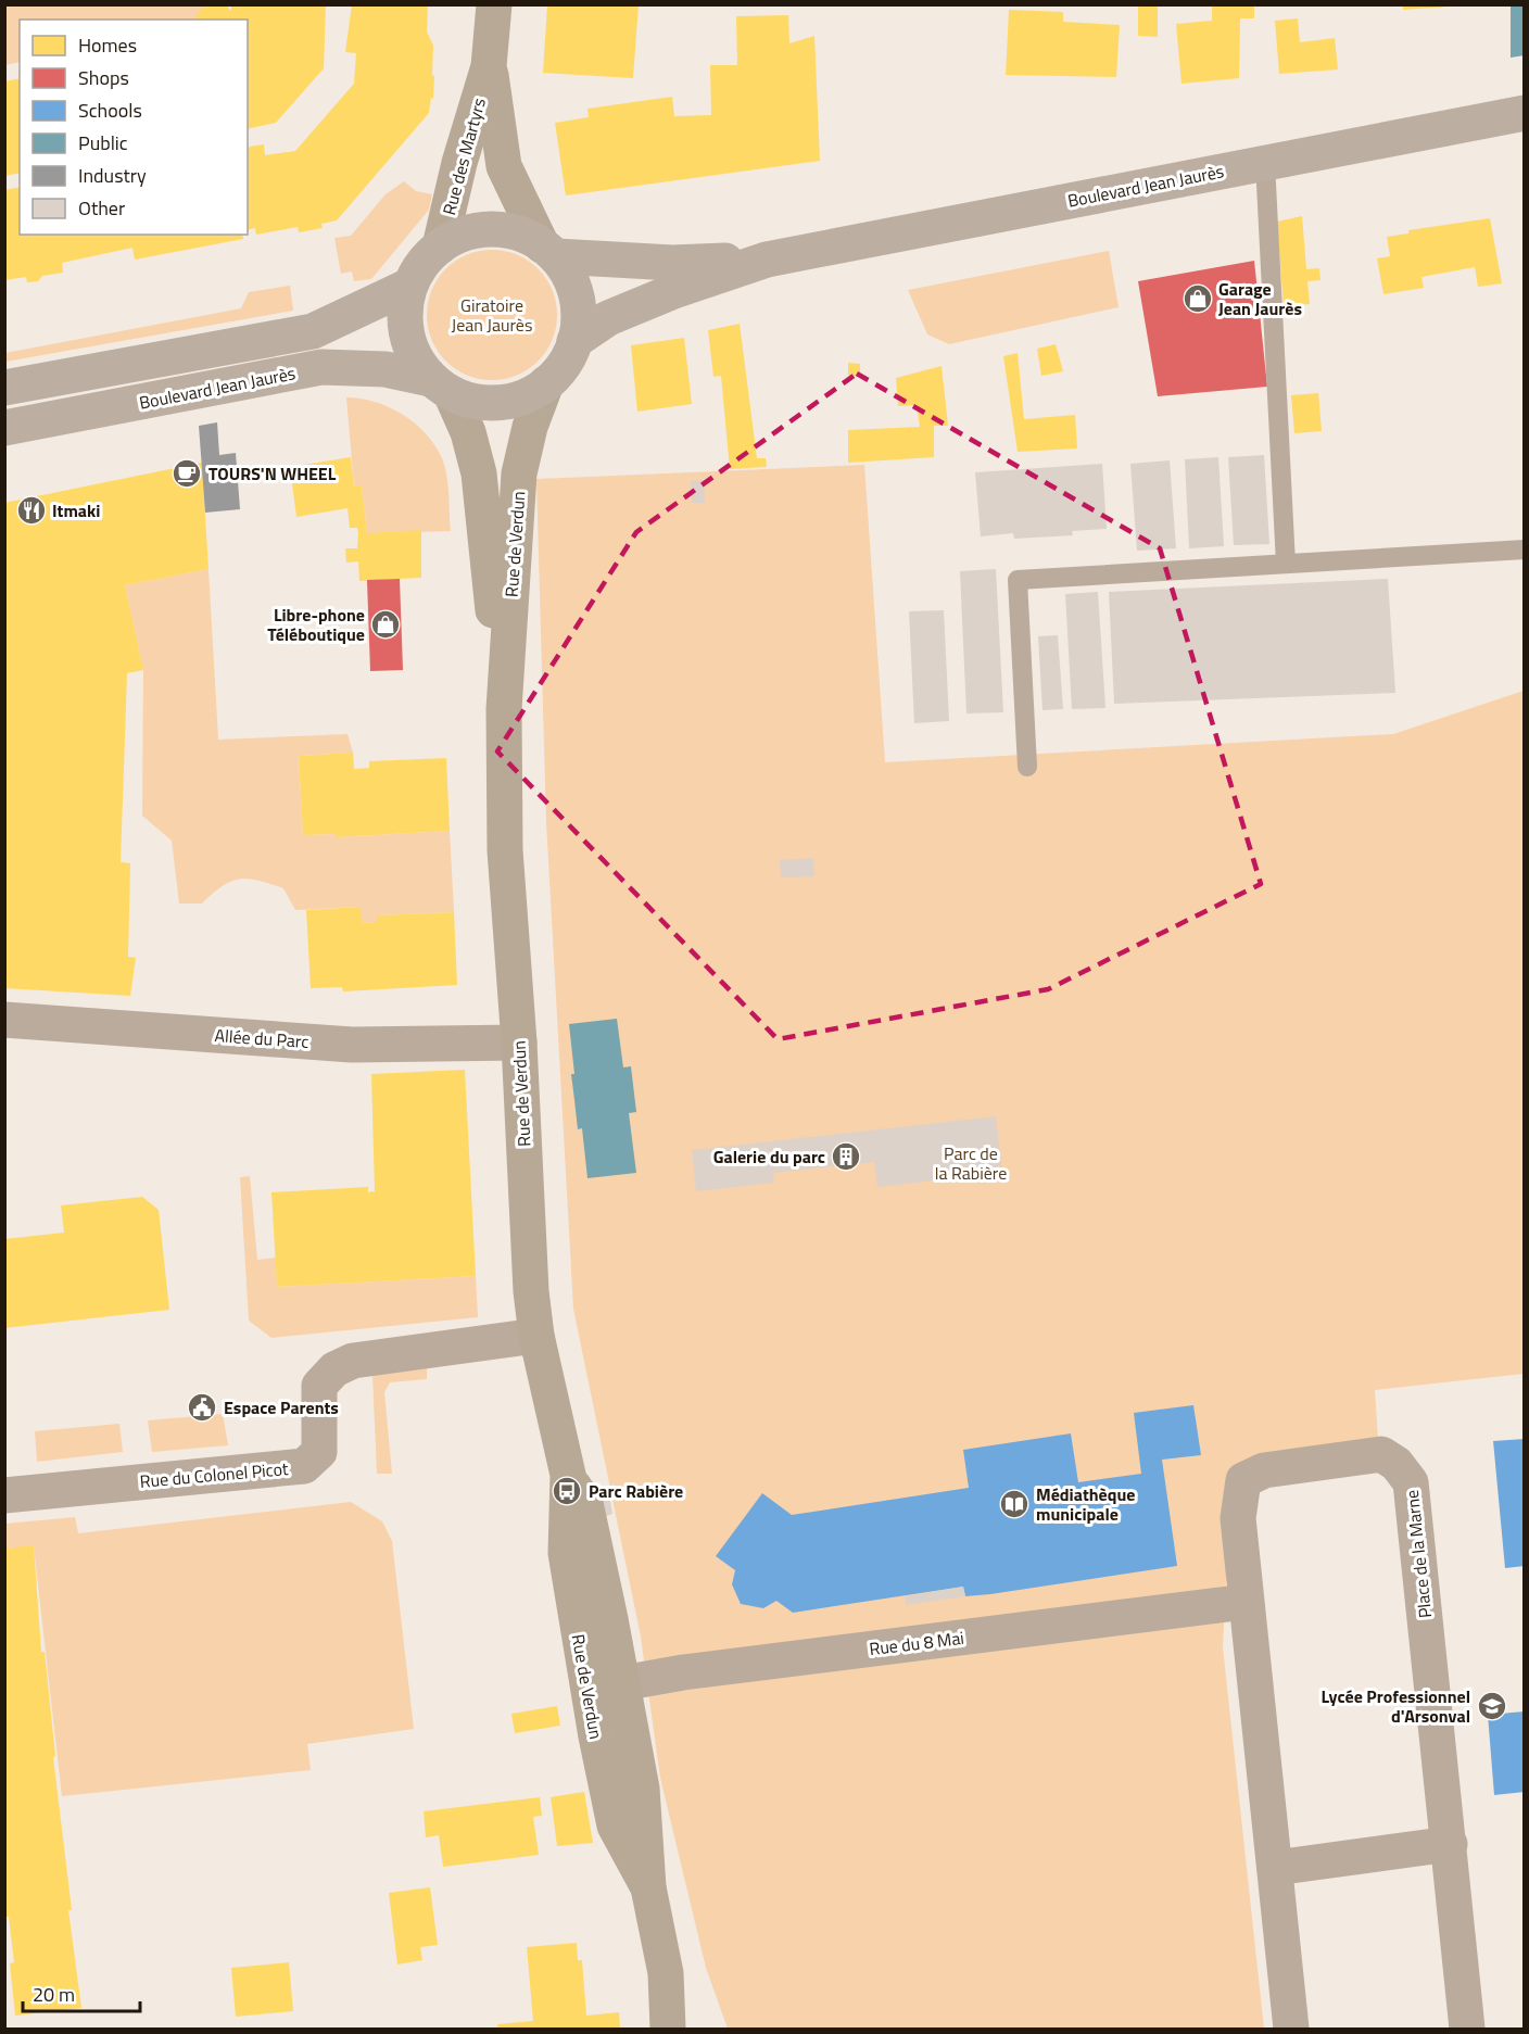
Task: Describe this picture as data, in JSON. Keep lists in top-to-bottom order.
{
  "streets": {
    "main road": ["Rue des Martyrs", "Boulevard Jean Jaurès", "Rue de Verdun"],
    "street": [
      "Allée du Parc",
      "Rue du Colonel Picot",
      "Place de la Marne",
      "Rue du 8 Mai"
    ]
  },
  "crossings": [
    ["Rue des Martyrs", "Boulevard Jean Jaurès"],
    ["Rue des Martyrs", "Rue de Verdun"],
    ["Boulevard Jean Jaurès", "Rue de Verdun"],
    ["Rue de Verdun", "Allée du Parc"],
    ["Rue de Verdun", "Rue du Colonel Picot"],
    ["Rue de Verdun", "Rue du 8 Mai"],
    ["Place de la Marne", "Rue du 8 Mai"]
  ],
  "parks": ["Giratoire Jean Jaurès", "Parc de la Rabière"],
  "places": {
    "shop": ["Garage Jean Jaurès", "Libre-phone Téléboutique"],
    "cafe": ["TOURS'N WHEEL"],
    "restaurant": ["Itmaki"],
    "building": ["Galerie du parc"],
    "public building": ["Espace Parents"],
    "bus stop": ["Parc Rabière"],
    "library": ["Médiathèque municipale"],
    "school or university": ["Lycée Professionnel d'Arsonval"]
  },
  "legend": [
    "Homes",
    "Shops",
    "Schools",
    "Public",
    "Industry",
    "Other"
  ],
  "scale_bar": "20 m"
}
